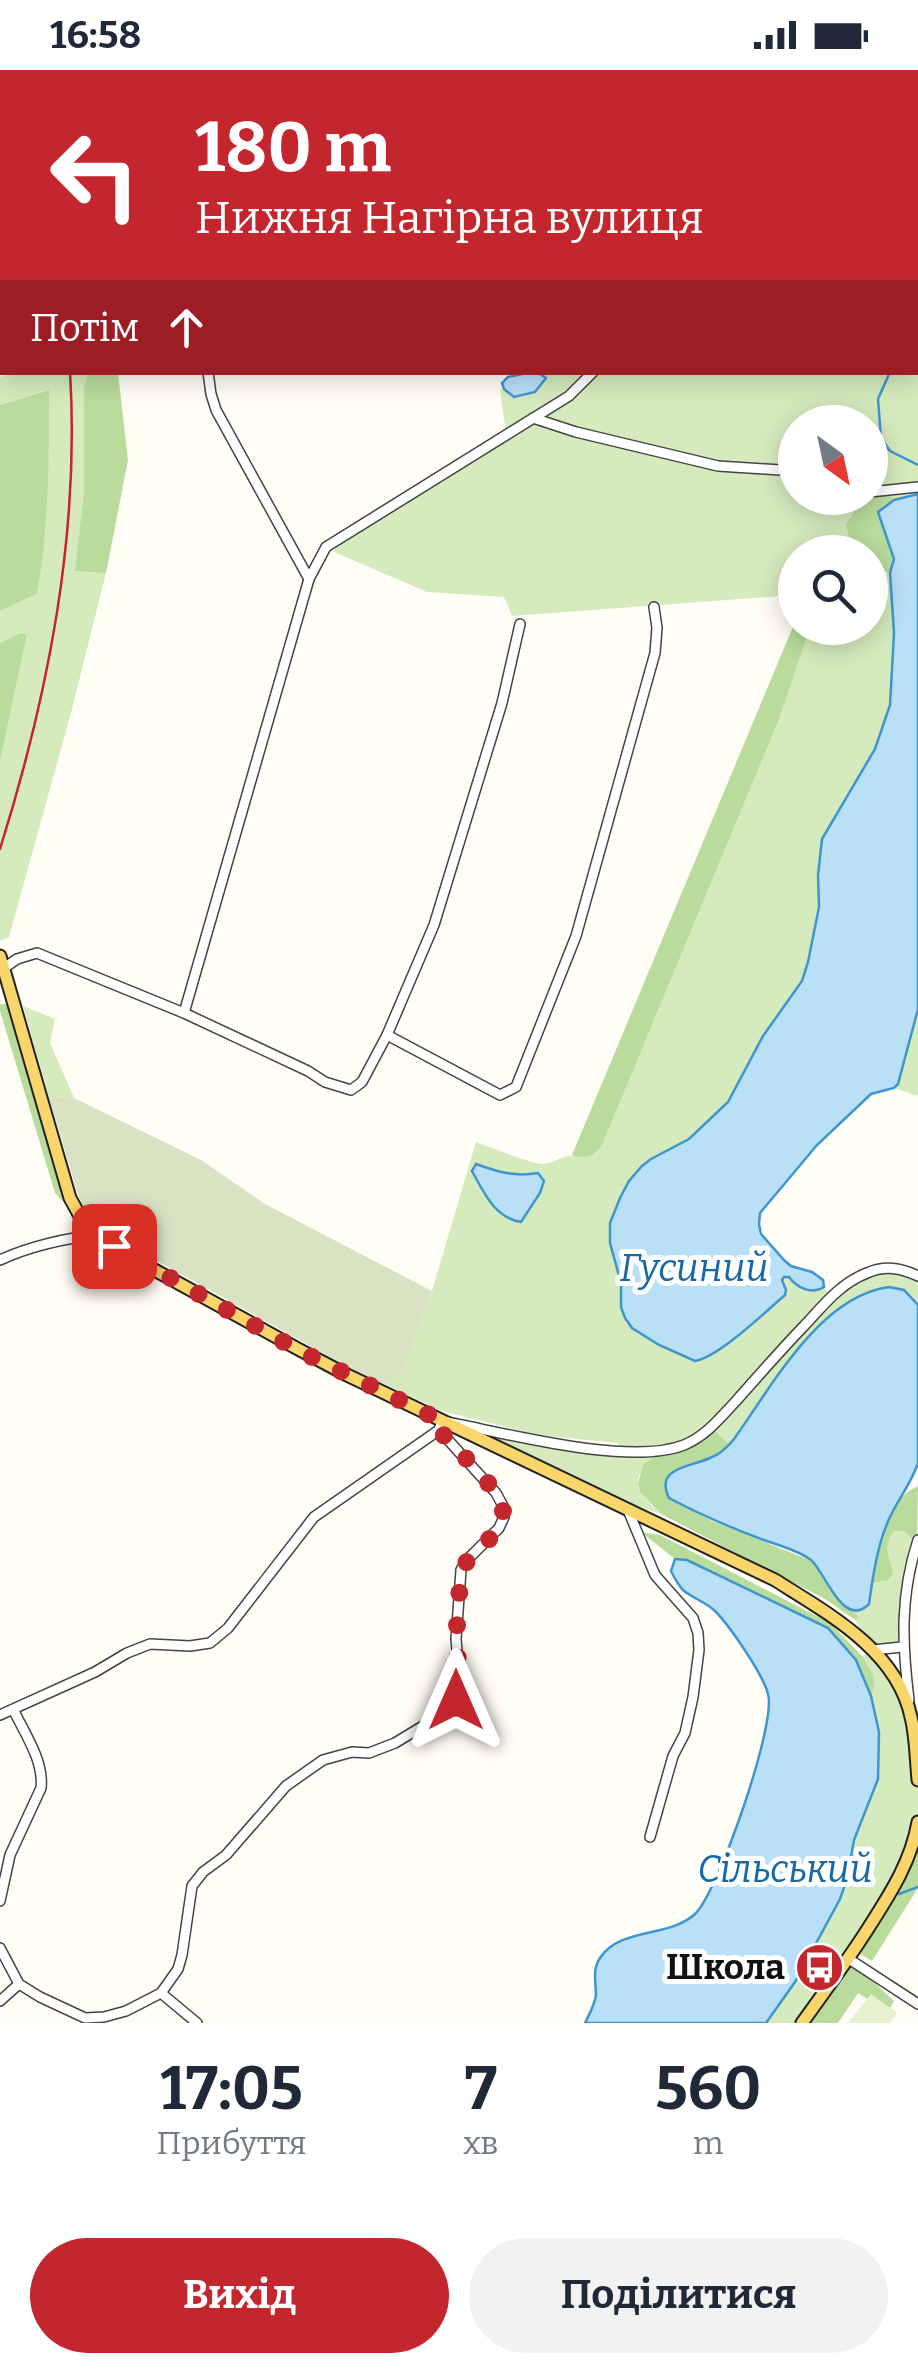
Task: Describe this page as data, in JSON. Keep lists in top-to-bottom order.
{
  "water": ["Гусиний", "Сільський"],
  "places": {
    "bus stop": ["Школа"]
  },
  "north": "bottom right",
  "page": {
    "status": "16:58",
    "turn": ["180 m", "Нижня Нагірна вулиця"],
    "then": "Потім",
    "eta": [
      "17:05",
      "Прибуття",
      "7",
      "хв",
      "560",
      "m"
    ],
    "buttons": ["Вихід", "Поділитися"]
  }
}
